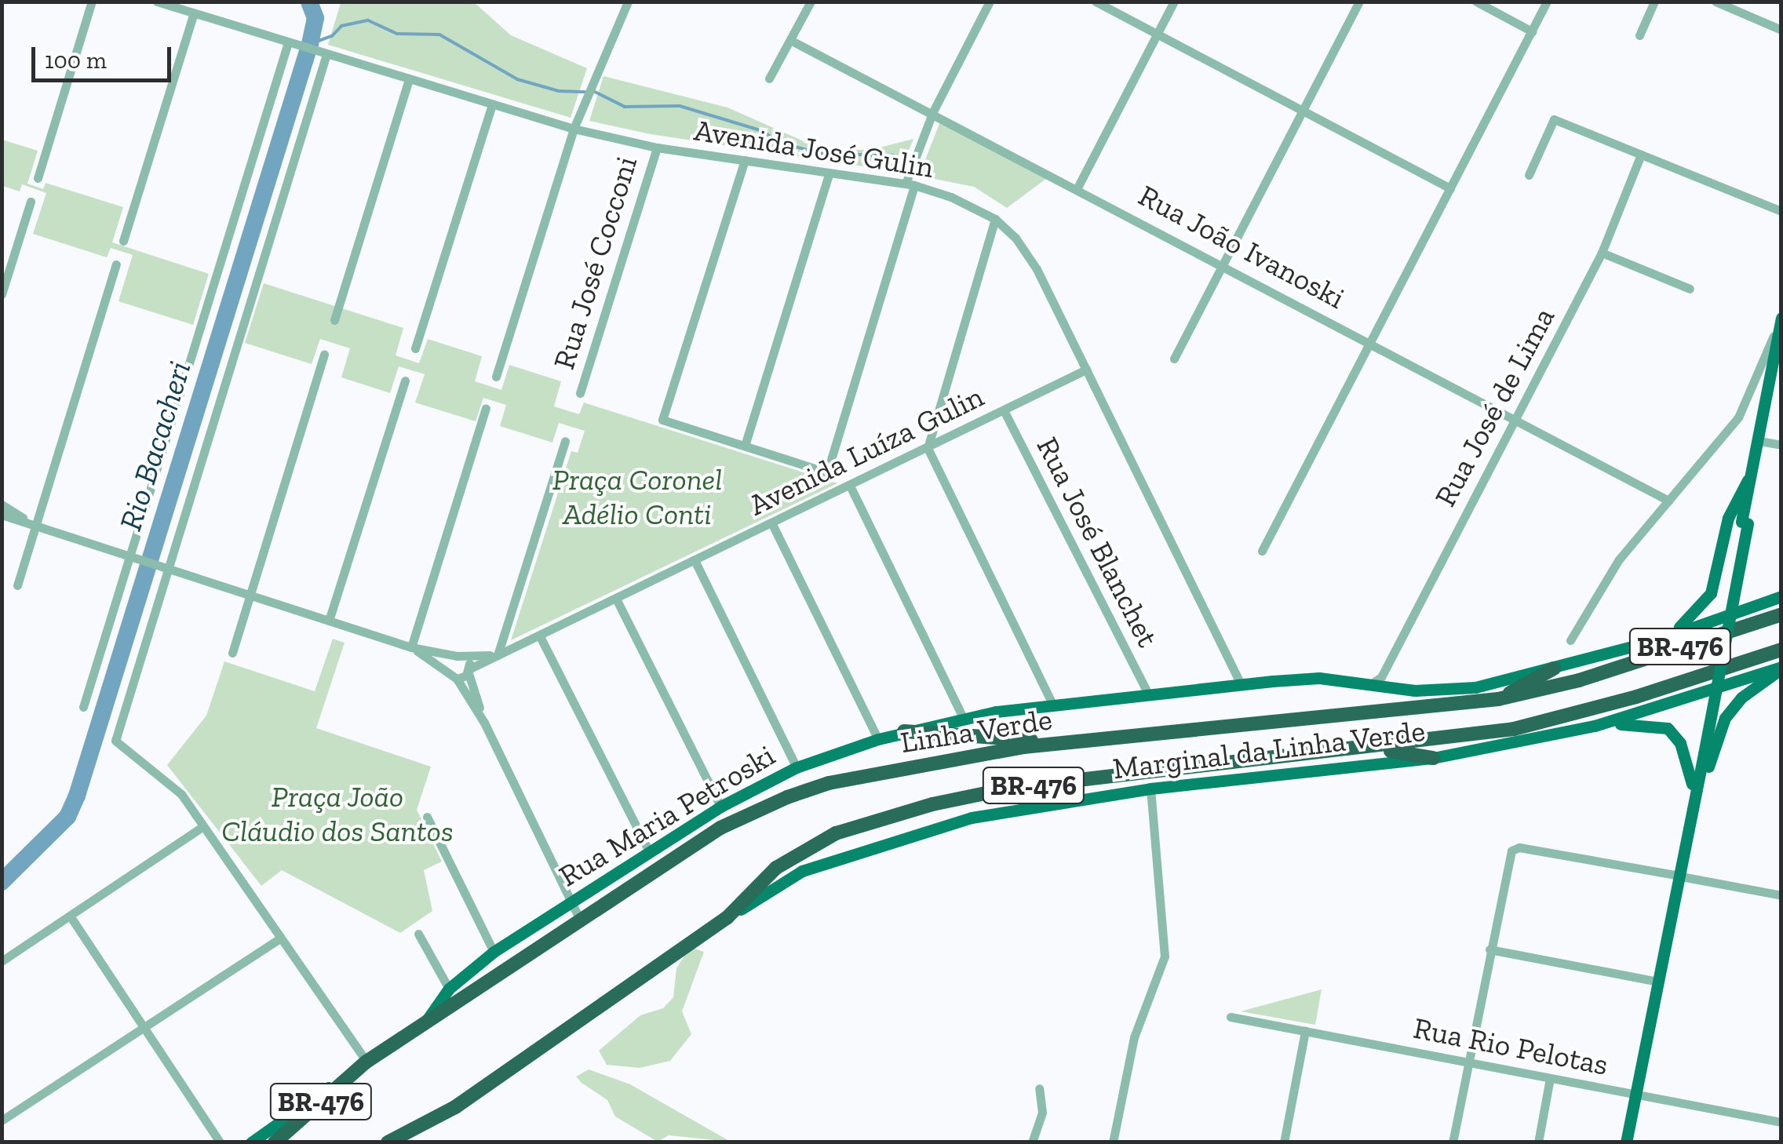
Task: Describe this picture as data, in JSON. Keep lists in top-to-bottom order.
{
  "streets": {
    "highway": ["BR-476", "Linha Verde"],
    "main road": ["Marginal da Linha Verde", "Rua Maria Petroski"],
    "street": [
      "Avenida José Gulin",
      "Rua João Ivanoski",
      "Rua José Cocconi",
      "Rua José de Lima",
      "Avenida Luíza Gulin",
      "Rua José Blanchet",
      "Rua Rio Pelotas"
    ]
  },
  "crossings": [
    ["Avenida José Gulin", "Rua José Cocconi"],
    ["Avenida José Gulin", "Avenida Luíza Gulin"],
    ["Avenida José Gulin", "Rua Maria Petroski"],
    ["Rua João Ivanoski", "Rua José de Lima"],
    ["Avenida Luíza Gulin", "Rua José Blanchet"],
    ["Rua José Blanchet", "Rua Maria Petroski"],
    ["Linha Verde", "Marginal da Linha Verde"],
    ["Linha Verde", "Rua Maria Petroski"],
    ["Marginal da Linha Verde", "Rua Maria Petroski"]
  ],
  "water": ["Rio Bacacheri"],
  "parks": ["Praça Coronel Adélio Conti", "Praça João Cláudio dos Santos"],
  "scale_bar": "100 m"
}
